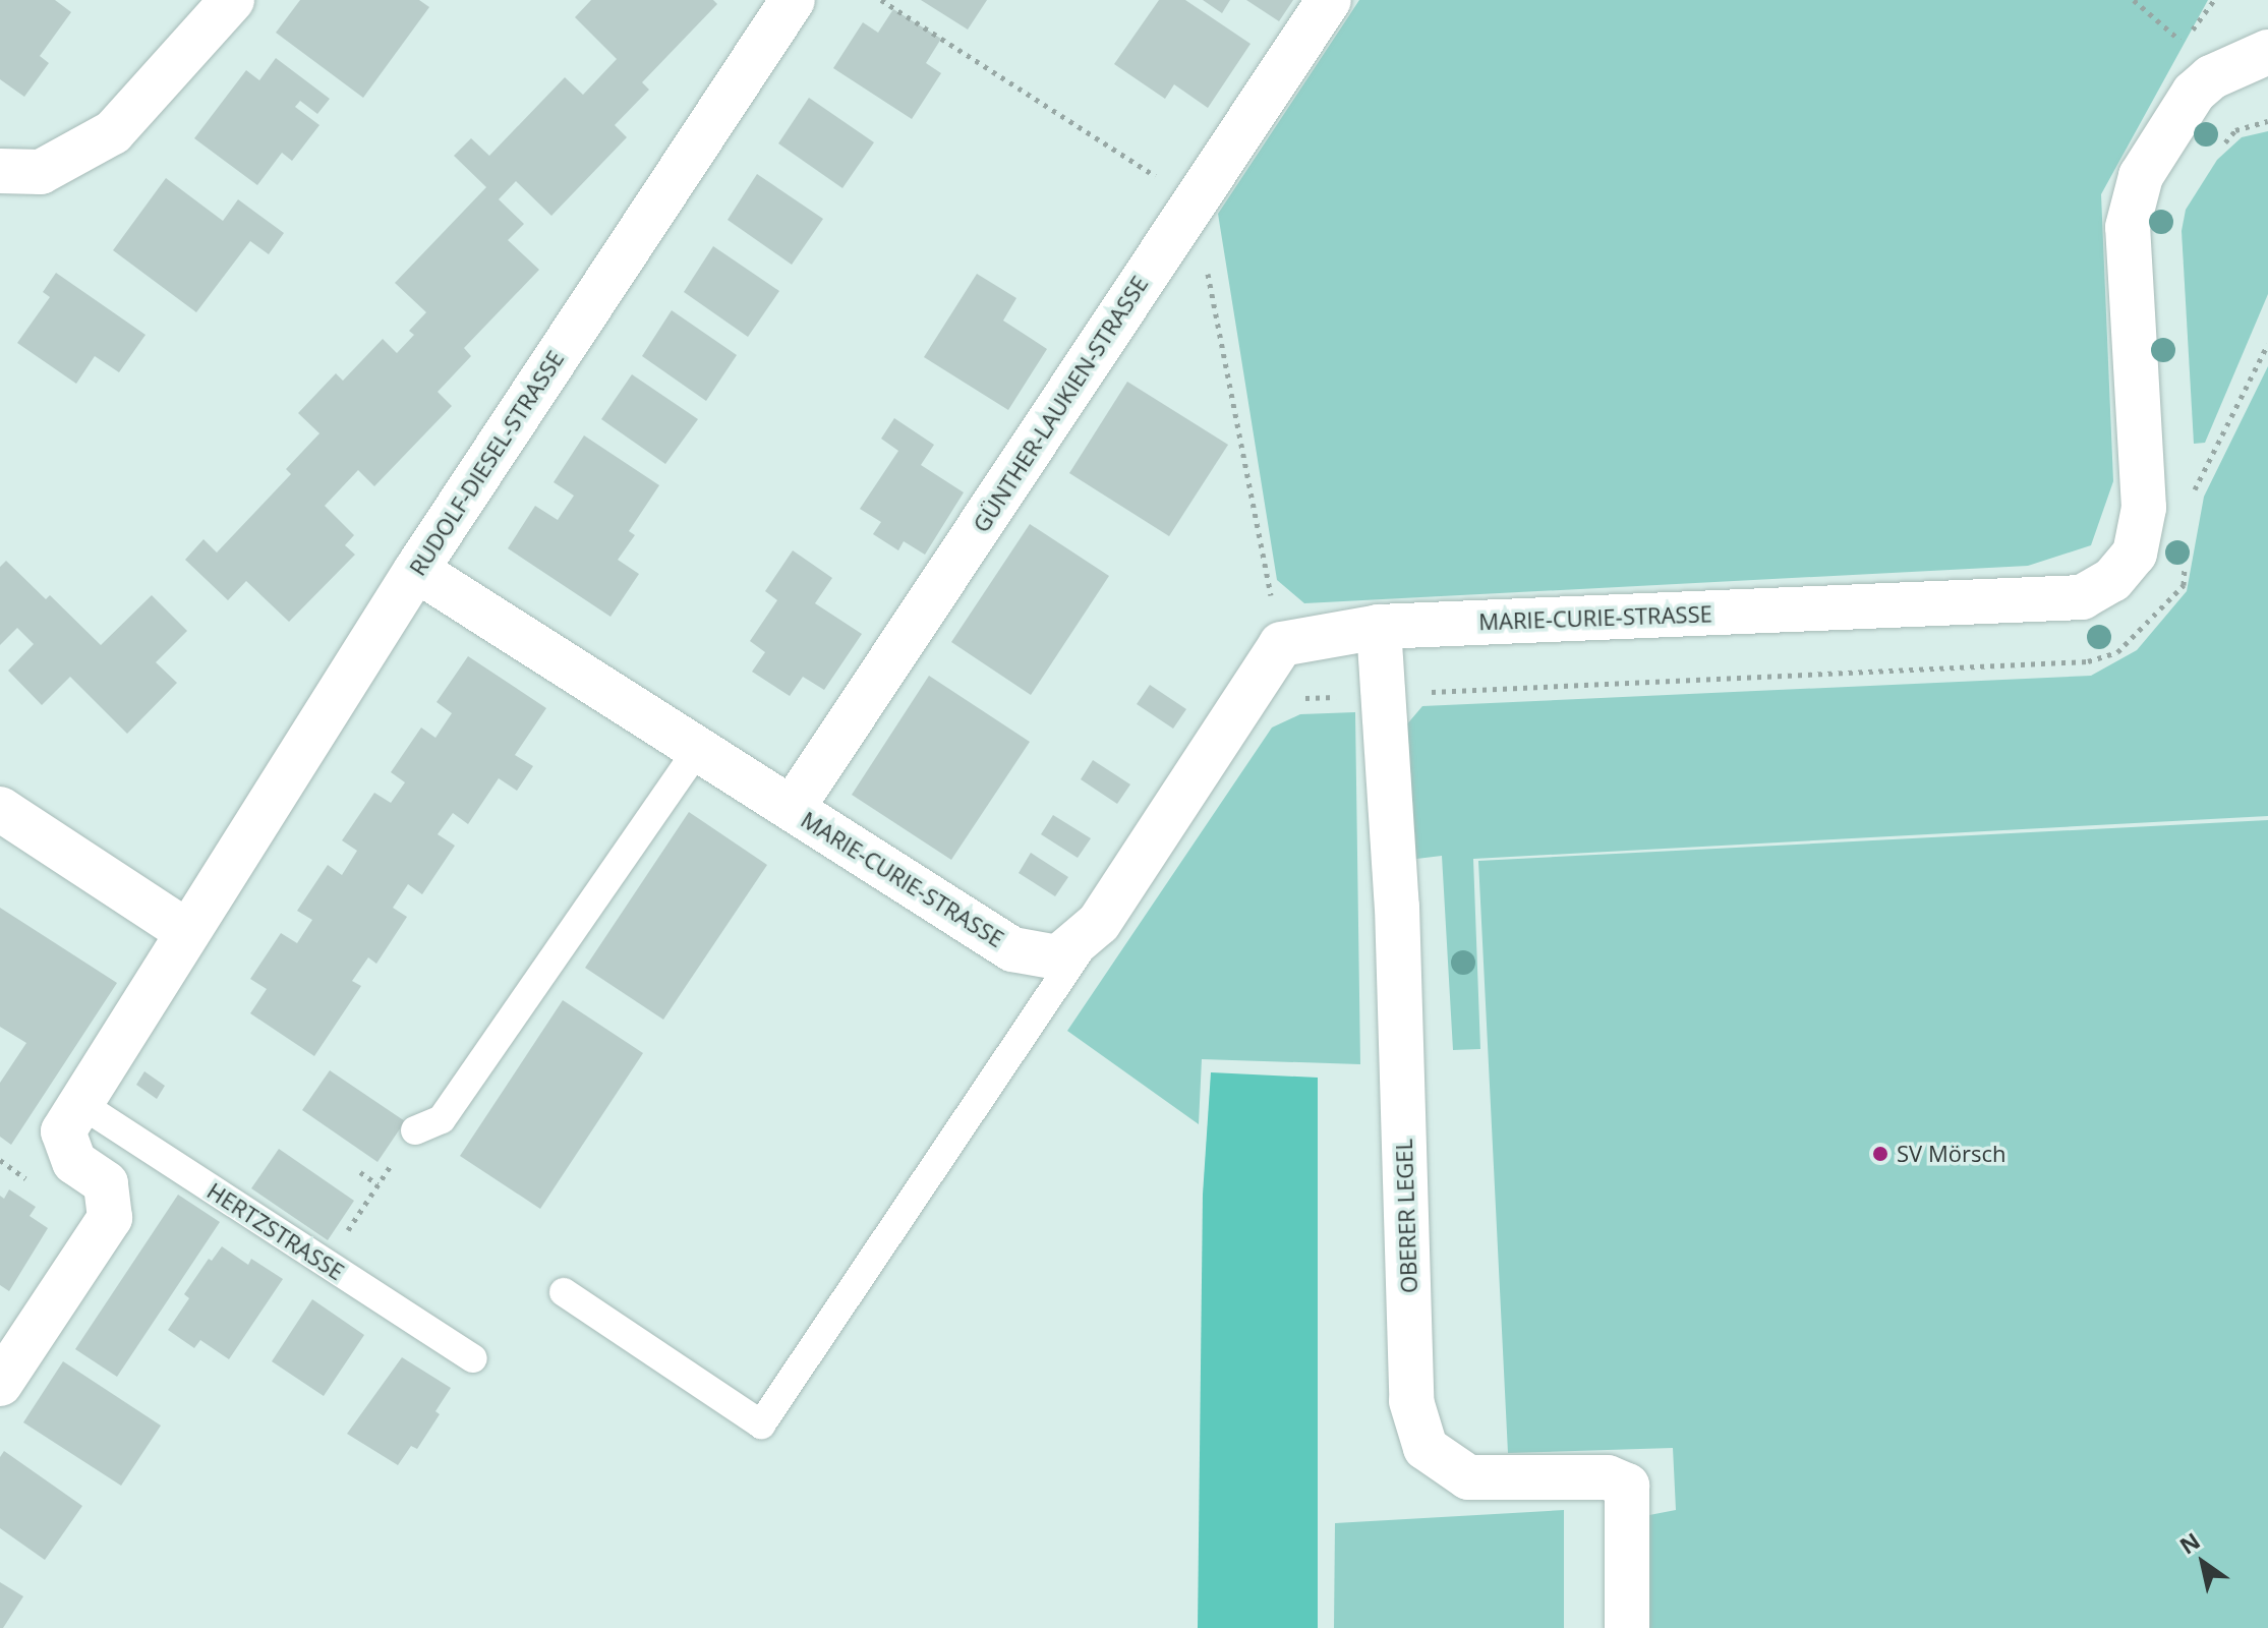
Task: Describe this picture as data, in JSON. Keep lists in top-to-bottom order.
{
  "streets": {
    "street": [
      "GÜNTHER-LAUKIEN-STRASSE",
      "RUDOLF-DIESEL-STRASSE",
      "MARIE-CURIE-STRASSE",
      "OBERER LEGEL"
    ],
    "lane": ["HERTZSTRASSE"]
  },
  "crossings": [
    ["GÜNTHER-LAUKIEN-STRASSE", "MARIE-CURIE-STRASSE"],
    ["RUDOLF-DIESEL-STRASSE", "MARIE-CURIE-STRASSE"],
    ["MARIE-CURIE-STRASSE", "OBERER LEGEL"]
  ],
  "places": ["SV Mörsch"],
  "north": "top left"
}
